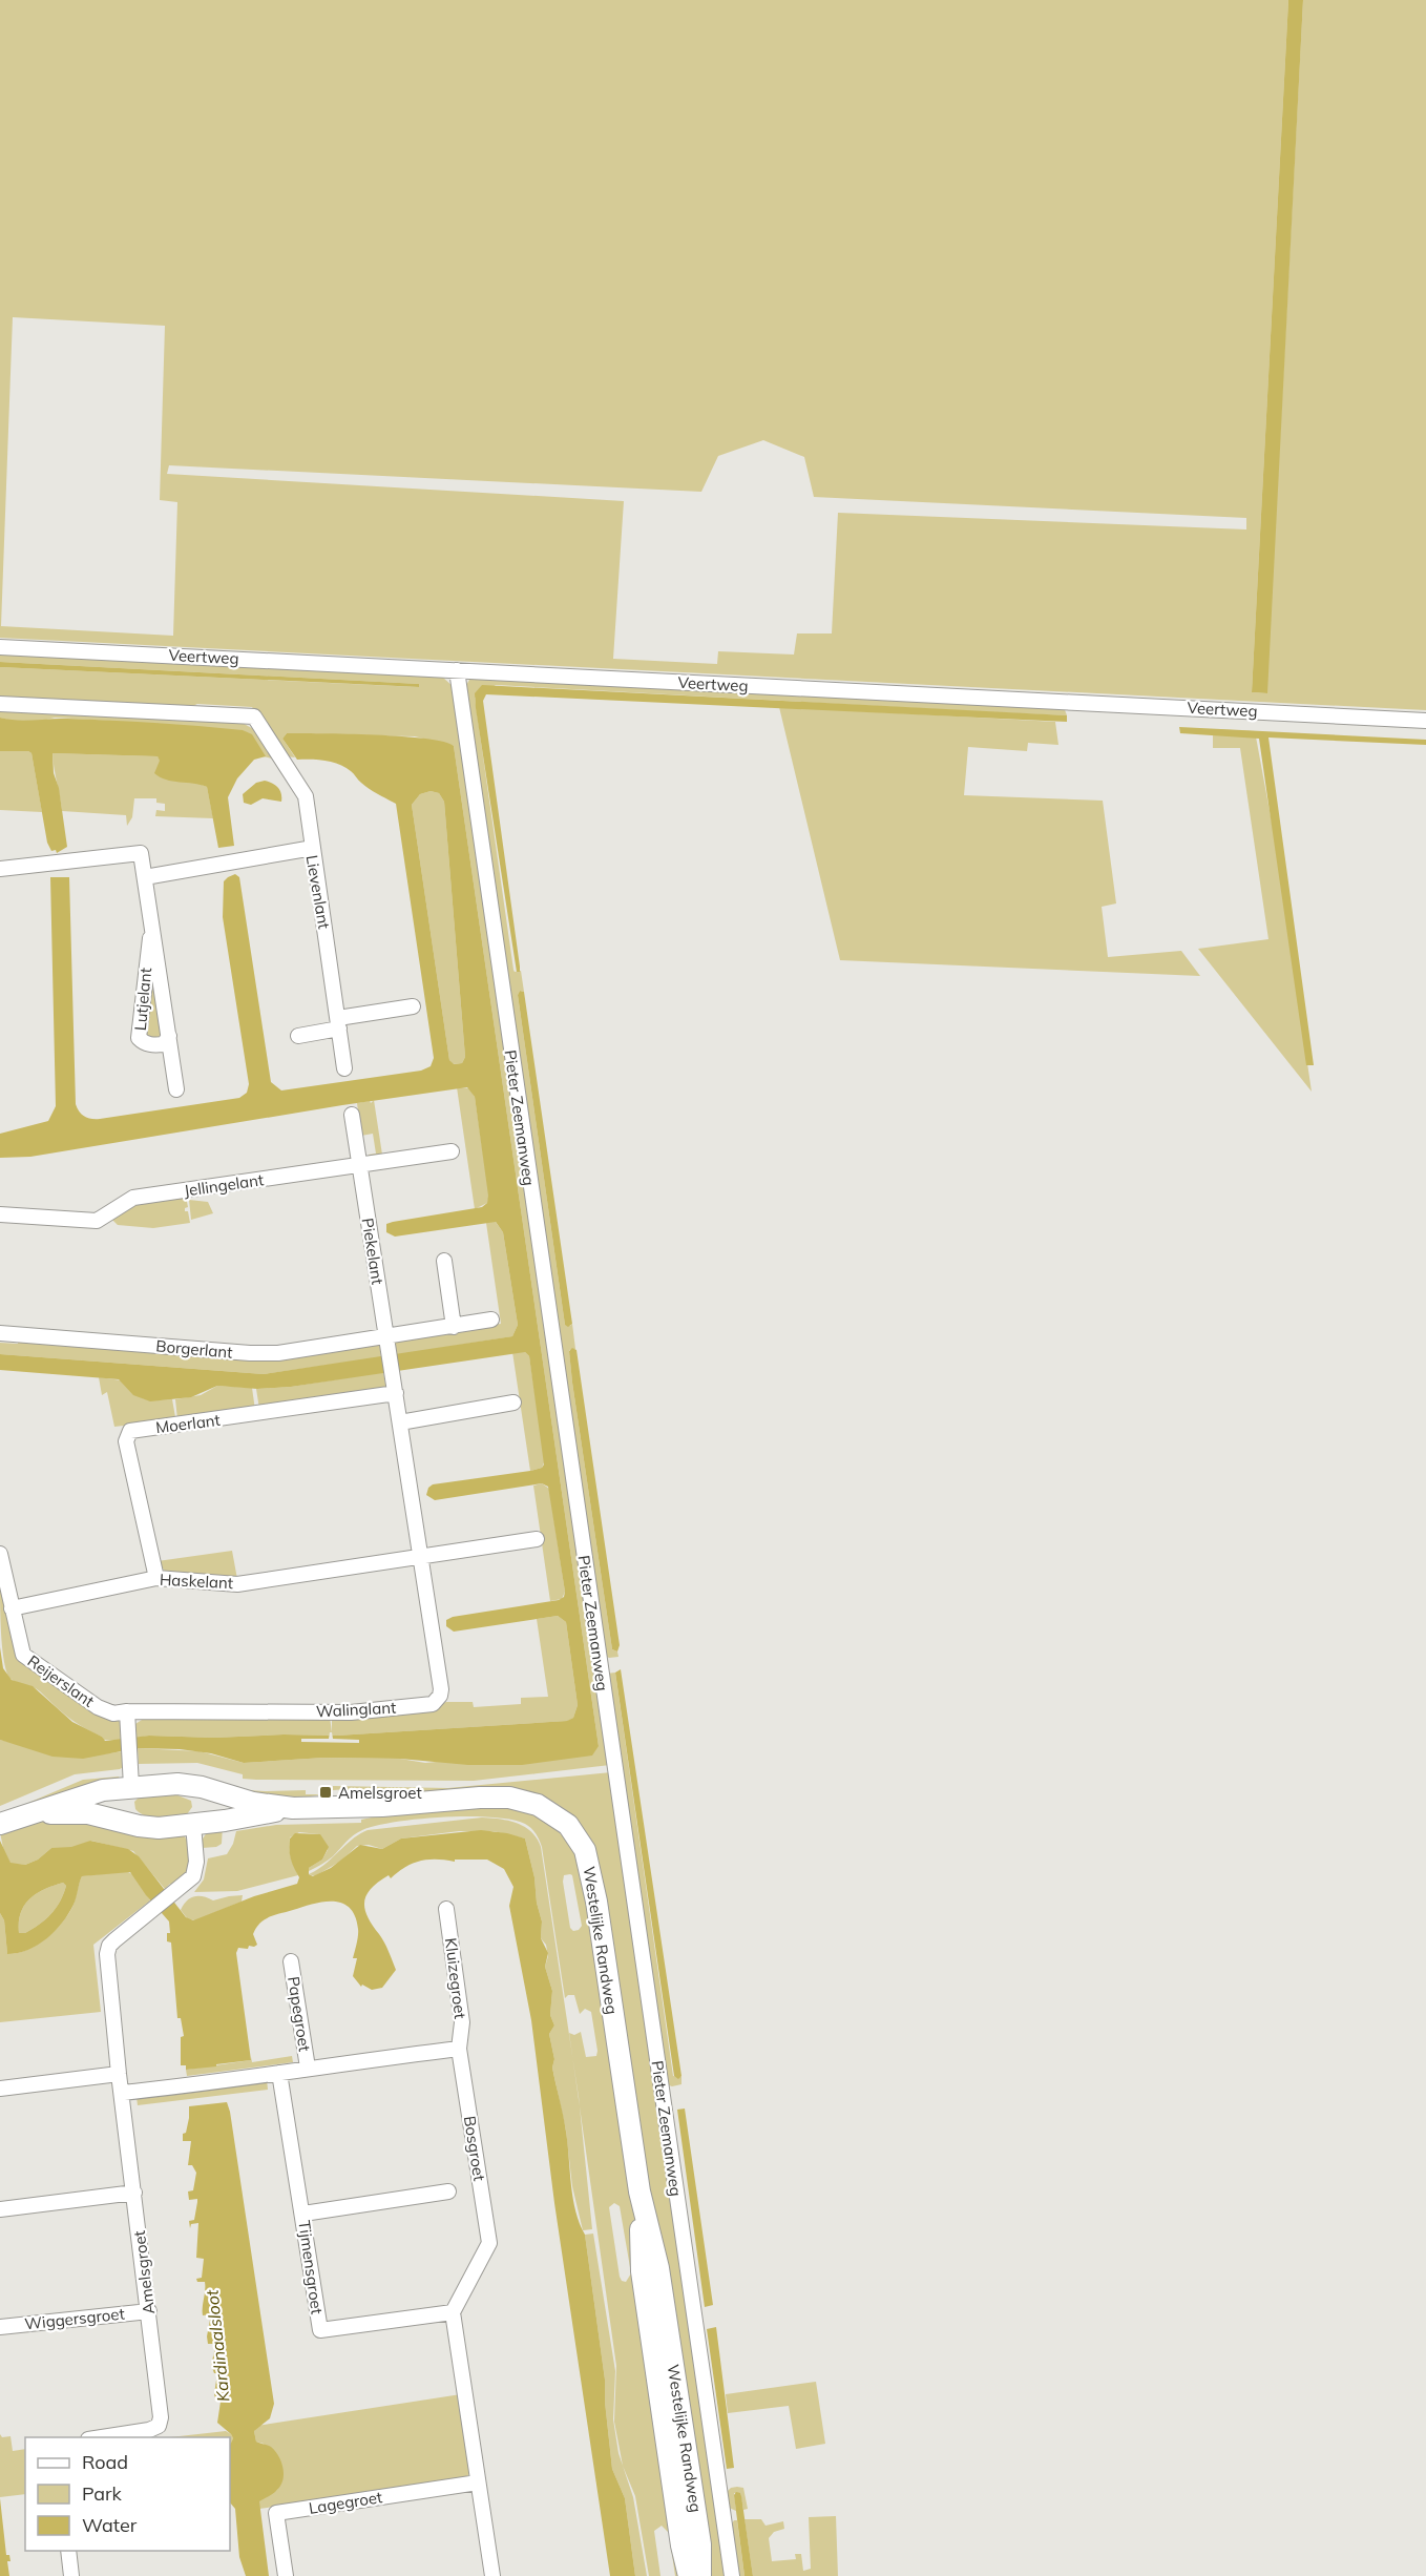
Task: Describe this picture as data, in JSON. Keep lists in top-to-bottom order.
{
  "streets": {
    "street": [
      "Veertweg",
      "Lievenlant",
      "Lutjelant",
      "Pieter Zeemanweg",
      "Jellingelant",
      "Piekelant",
      "Borgerlant",
      "Moerlant",
      "Haskelant",
      "Reijerslant",
      "Walinglant",
      "Westelijke Randweg",
      "Kluizegroet",
      "Papegroet",
      "Bosgroet",
      "Tijmensgroet",
      "Amelsgroet",
      "Wiggersgroet",
      "Lagegroet"
    ]
  },
  "crossings": [
    ["Veertweg", "Pieter Zeemanweg"],
    ["Lievenlant", "Lutjelant"],
    ["Jellingelant", "Piekelant"],
    ["Piekelant", "Borgerlant"],
    ["Piekelant", "Walinglant"],
    ["Borgerlant", "Walinglant"],
    ["Moerlant", "Haskelant"],
    ["Moerlant", "Walinglant"],
    ["Haskelant", "Reijerslant"],
    ["Haskelant", "Walinglant"],
    ["Reijerslant", "Walinglant"],
    ["Westelijke Randweg", "Amelsgroet"],
    ["Kluizegroet", "Bosgroet"],
    ["Bosgroet", "Tijmensgroet"],
    ["Amelsgroet", "Wiggersgroet"]
  ],
  "water": ["Kardinaalsloot"],
  "places": {
    "transit": ["Amelsgroet"]
  },
  "legend": ["Road", "Park", "Water"]
}
